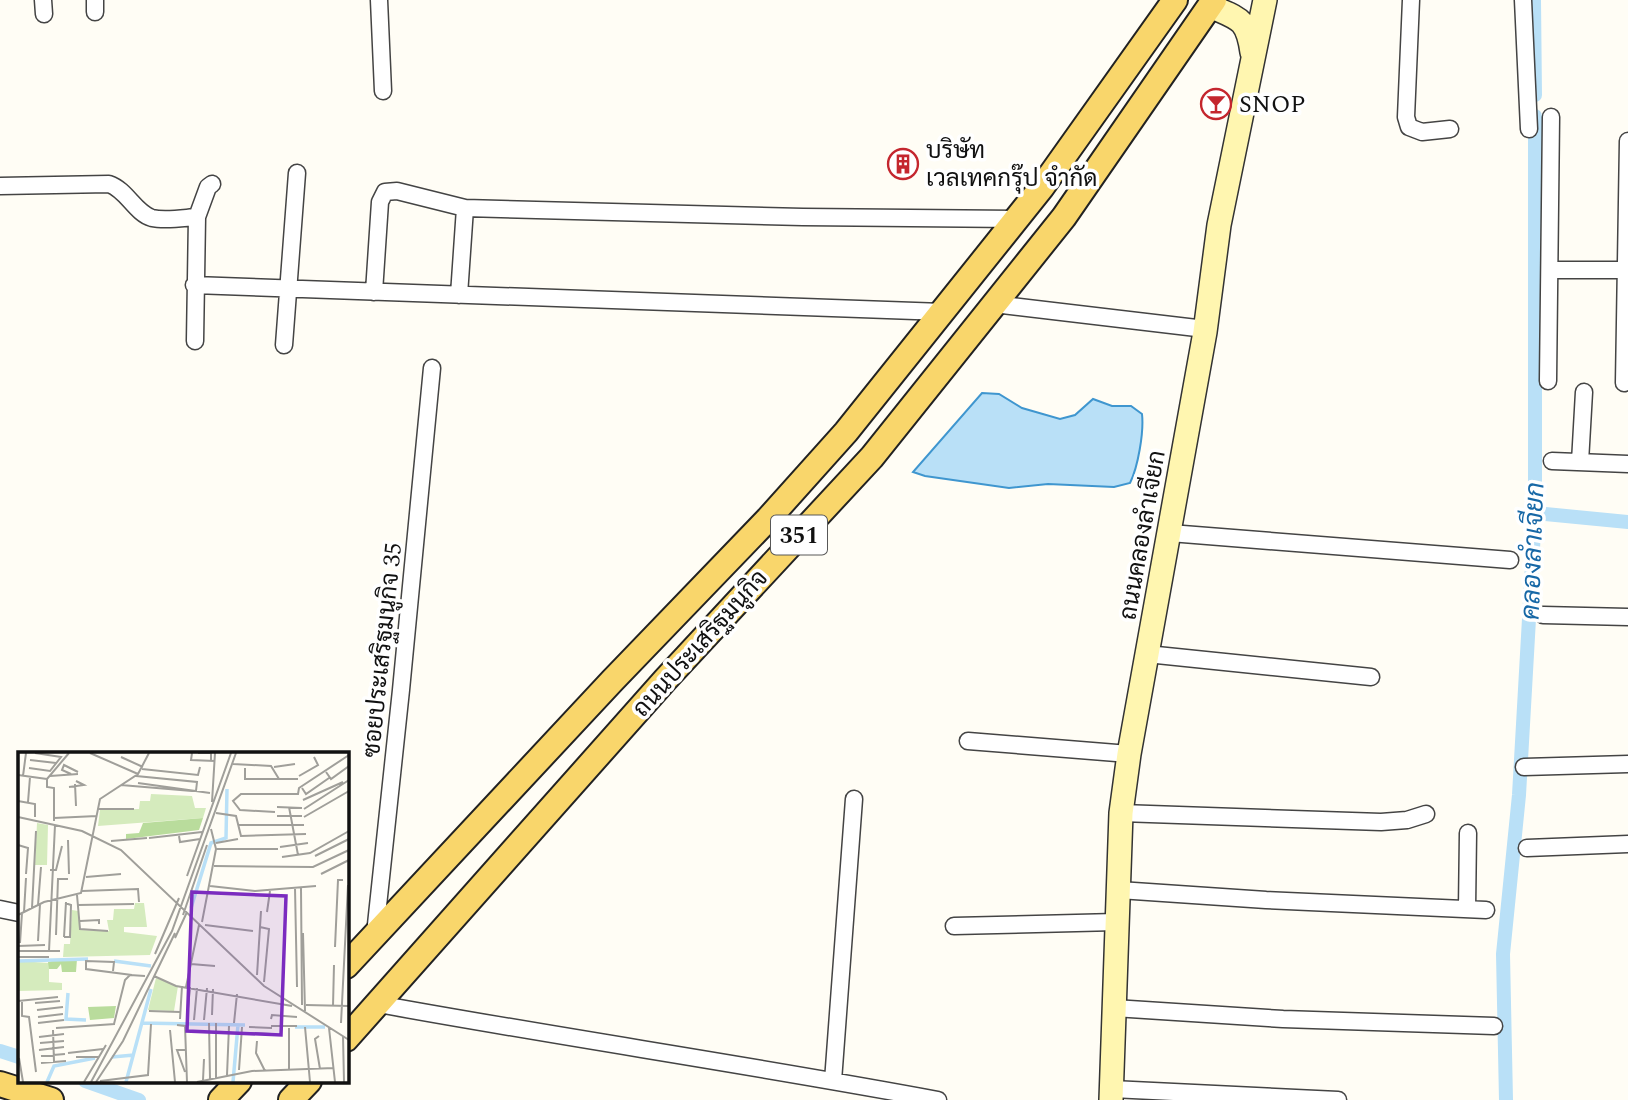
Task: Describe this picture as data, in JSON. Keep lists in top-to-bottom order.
{
  "streets": {
    "main road": ["351", "ถนนประเสริฐมนูกิจ"],
    "street": ["ถนนคลองลำเจียก", "ซอยประเสริฐมนูกิจ 35"]
  },
  "crossings": [
    ["ถนนคลองลำเจียก", "ถนนประเสริฐมนูกิจ"],
    ["ถนนประเสริฐมนูกิจ", "ซอยประเสริฐมนูกิจ 35"]
  ],
  "water": ["คลองลำเจียก"],
  "places": {
    "bar": ["SNOP"],
    "building": ["บริษัท เวลเทคกรุ๊ป จำกัด"]
  }
}
